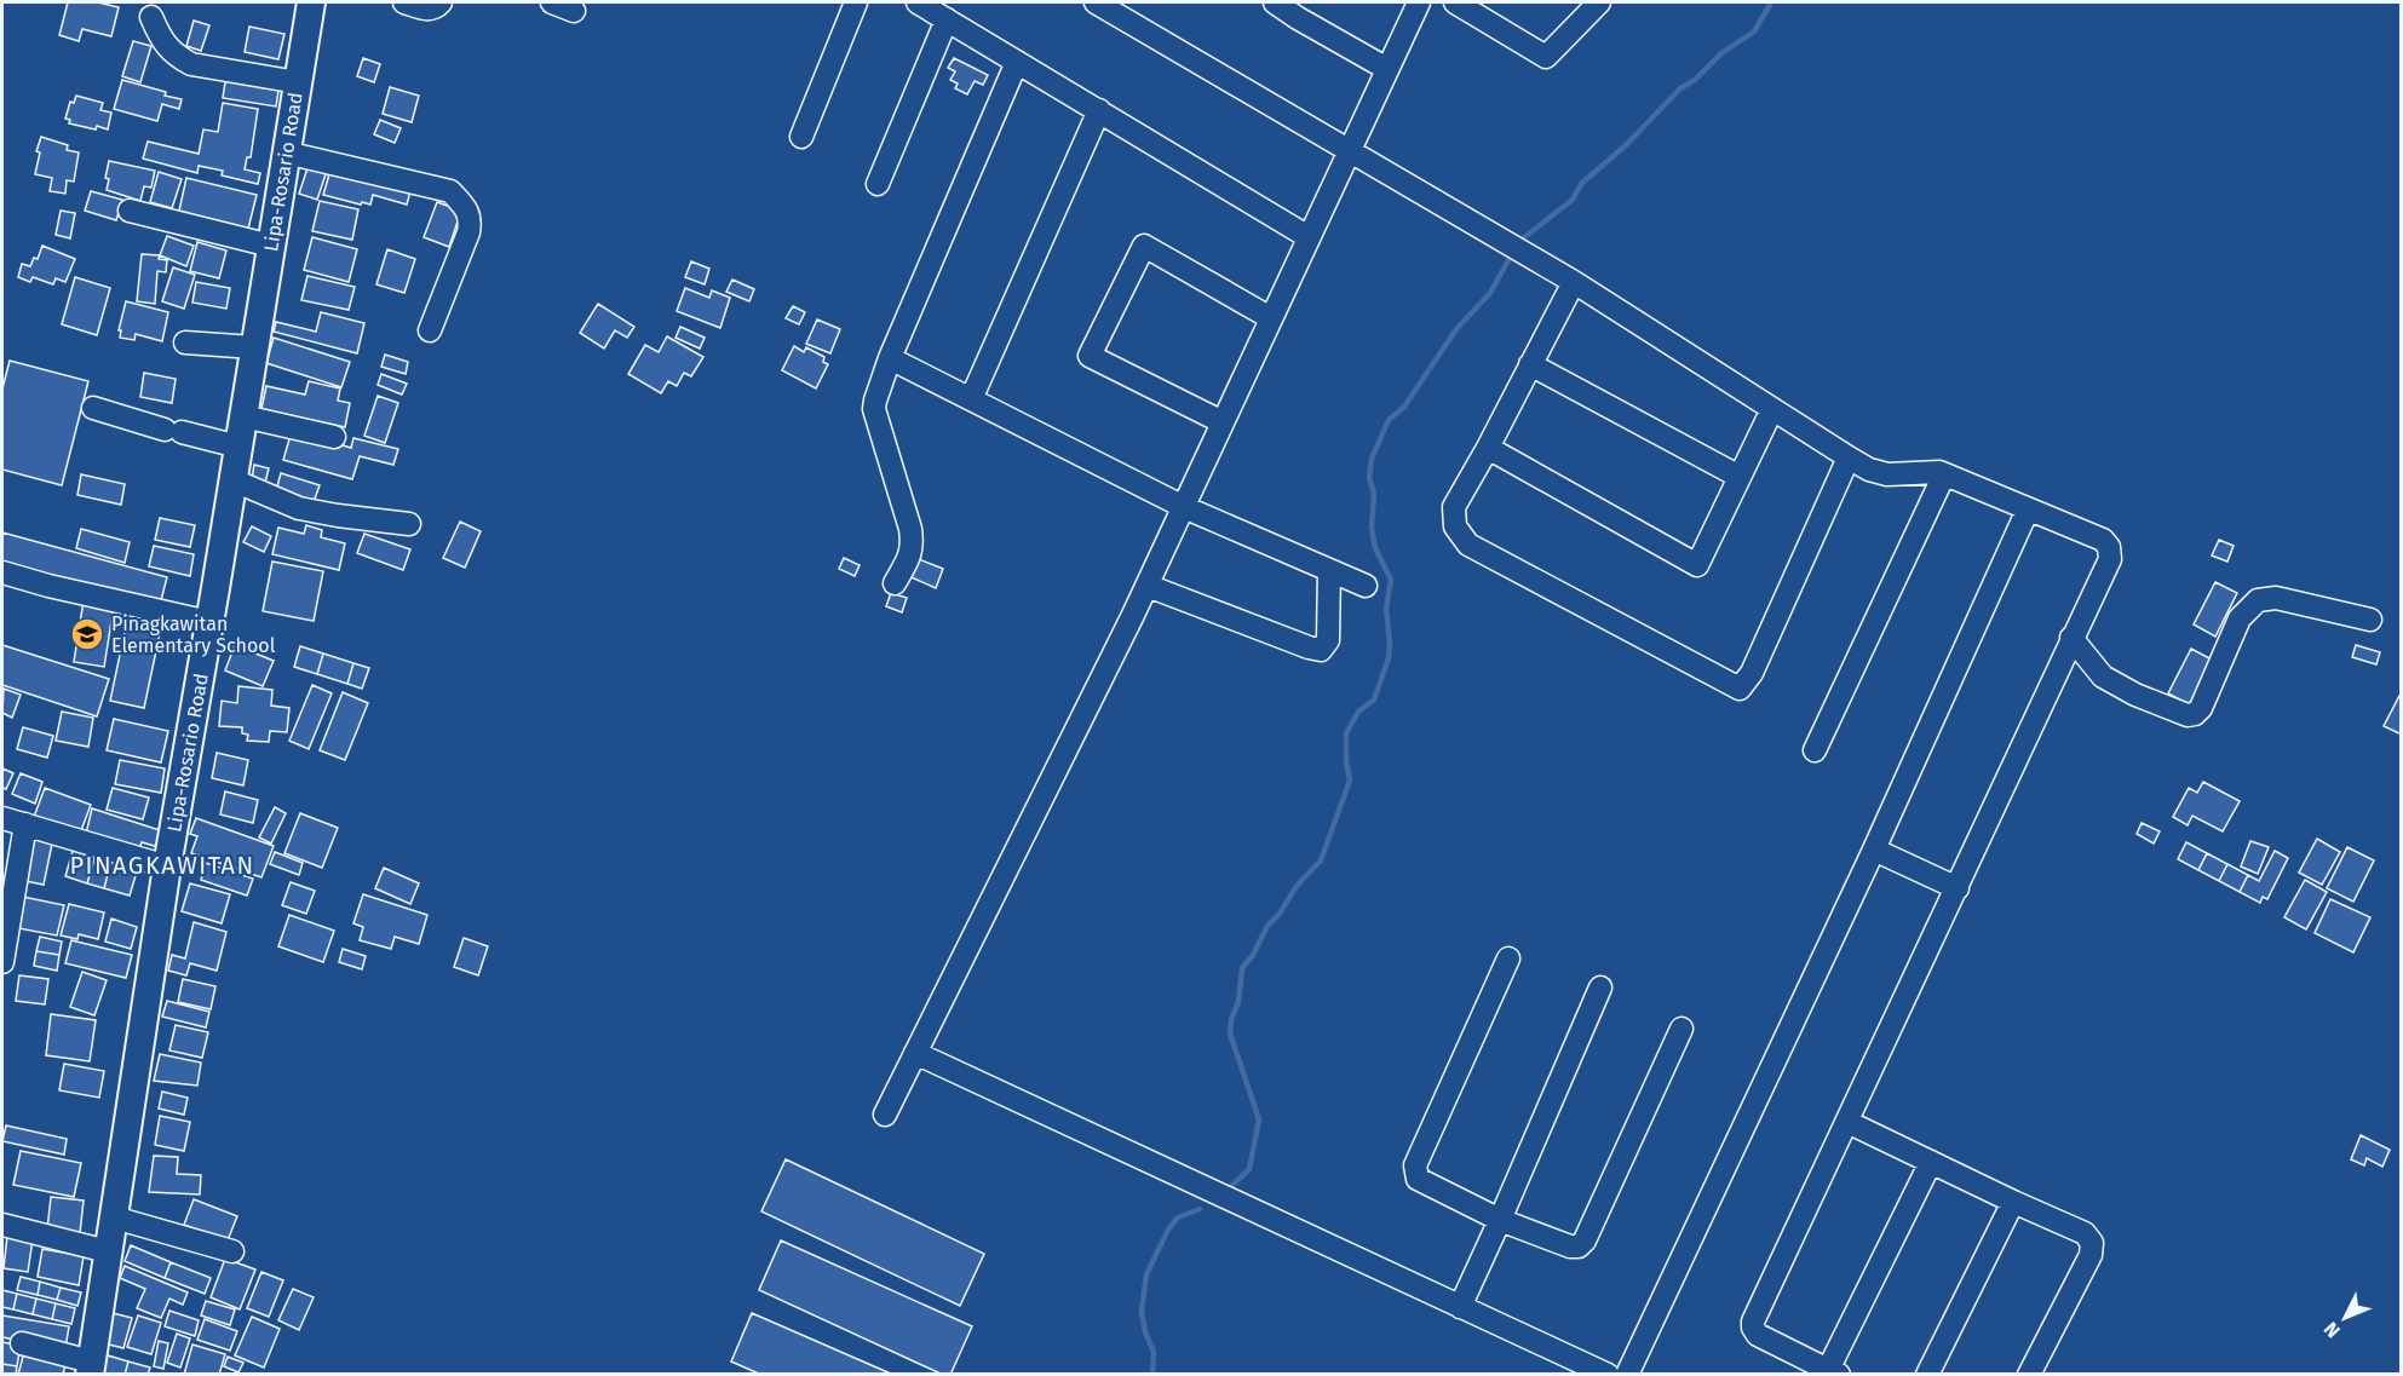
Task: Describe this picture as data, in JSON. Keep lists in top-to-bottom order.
{
  "streets": {
    "main road": ["Lipa-Rosario Road"]
  },
  "districts": ["PINAGKAWITAN"],
  "places": {
    "school or university": ["Pinagkawitan Elementary School"]
  },
  "north": "bottom left"
}
